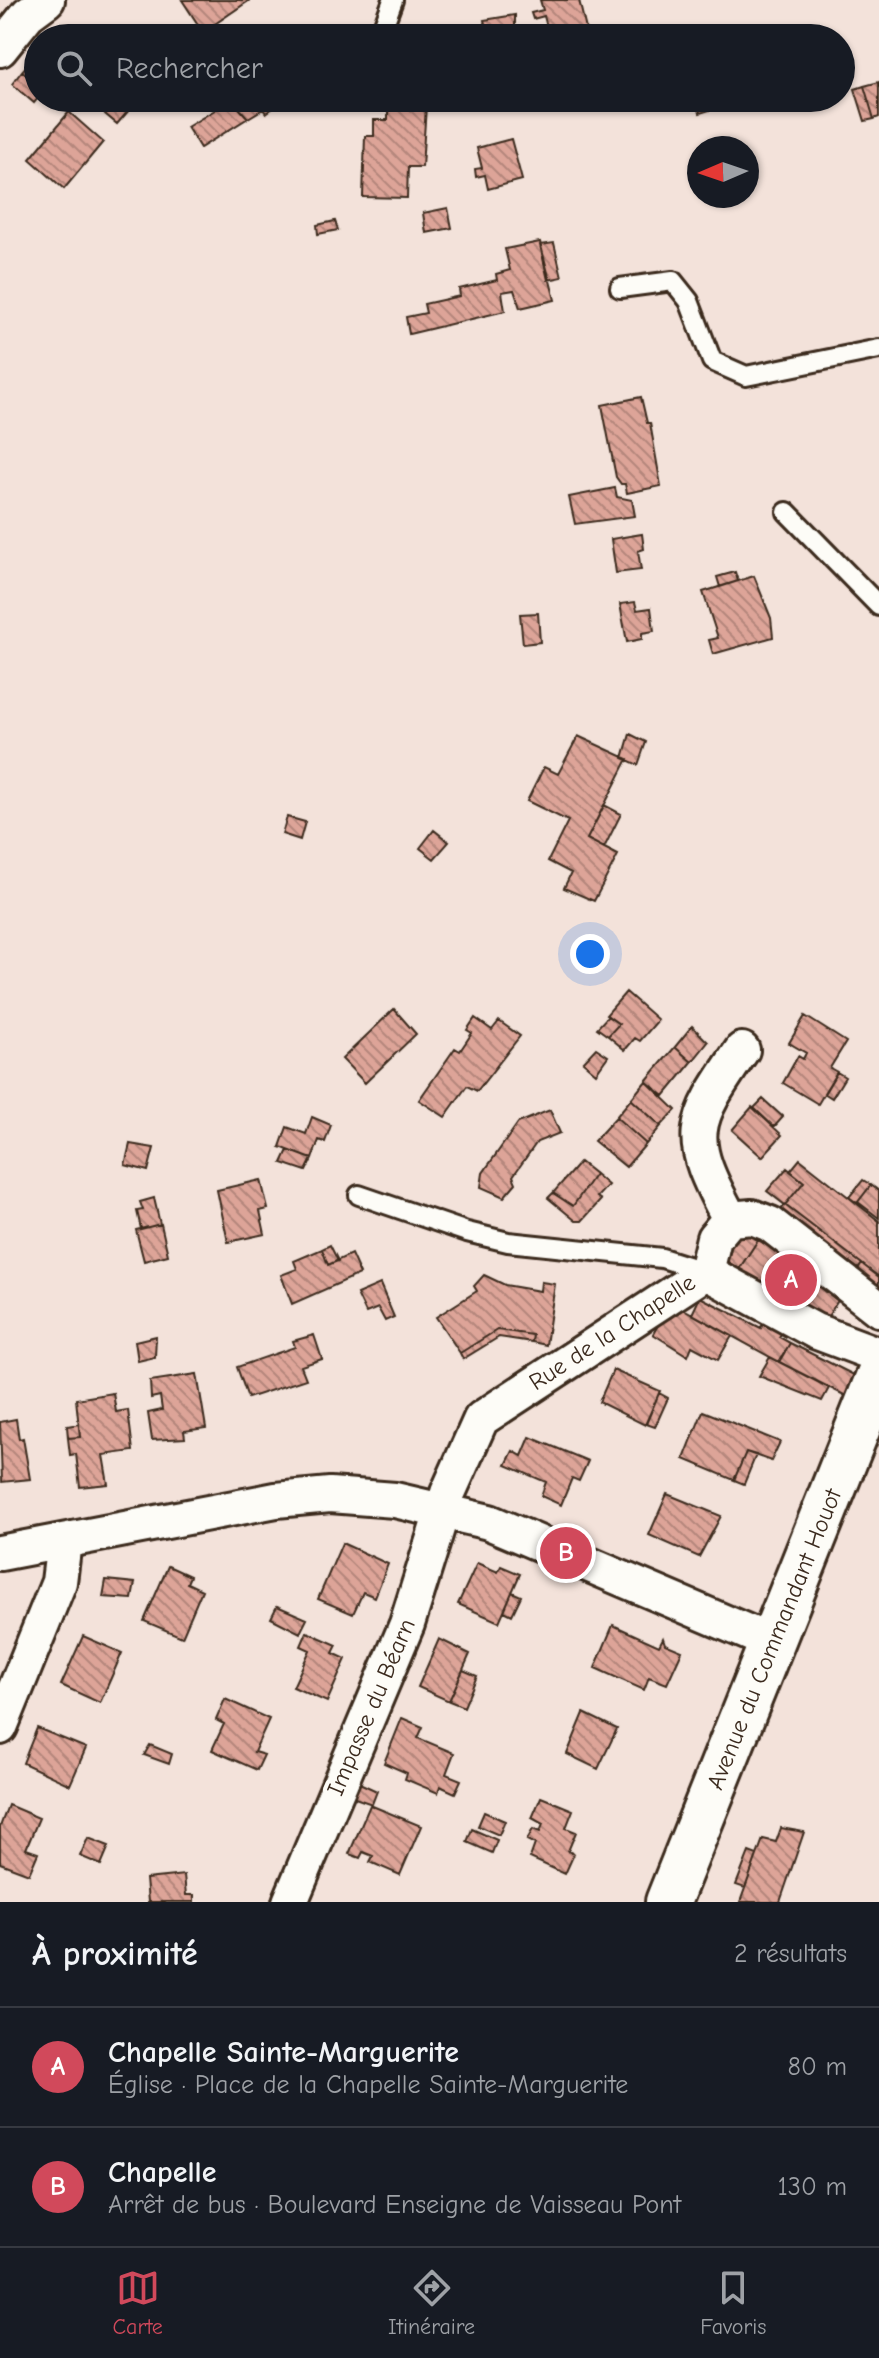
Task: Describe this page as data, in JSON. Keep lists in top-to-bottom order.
{
  "streets": {
    "main road": ["Avenue du Commandant Houot"],
    "street": ["Rue de la Chapelle", "Impasse du Béarn"]
  },
  "crossings": [
    ["Rue de la Chapelle", "Impasse du Béarn"]
  ],
  "north": "left",
  "page": {
    "search": "Rechercher",
    "pins": ["A", "B"],
    "heading": ["À proximité", "2 résultats"],
    "list": [
      {
        "mark": "A",
        "name": "Chapelle Sainte-Marguerite",
        "note": "Église · Place de la Chapelle Sainte-Marguerite",
        "value": "80 m"
      },
      {
        "mark": "B",
        "name": "Chapelle",
        "note": "Arrêt de bus · Boulevard Enseigne de Vaisseau Pont",
        "value": "130 m"
      }
    ],
    "nav": ["Carte", "Itinéraire", "Favoris"]
  }
}
